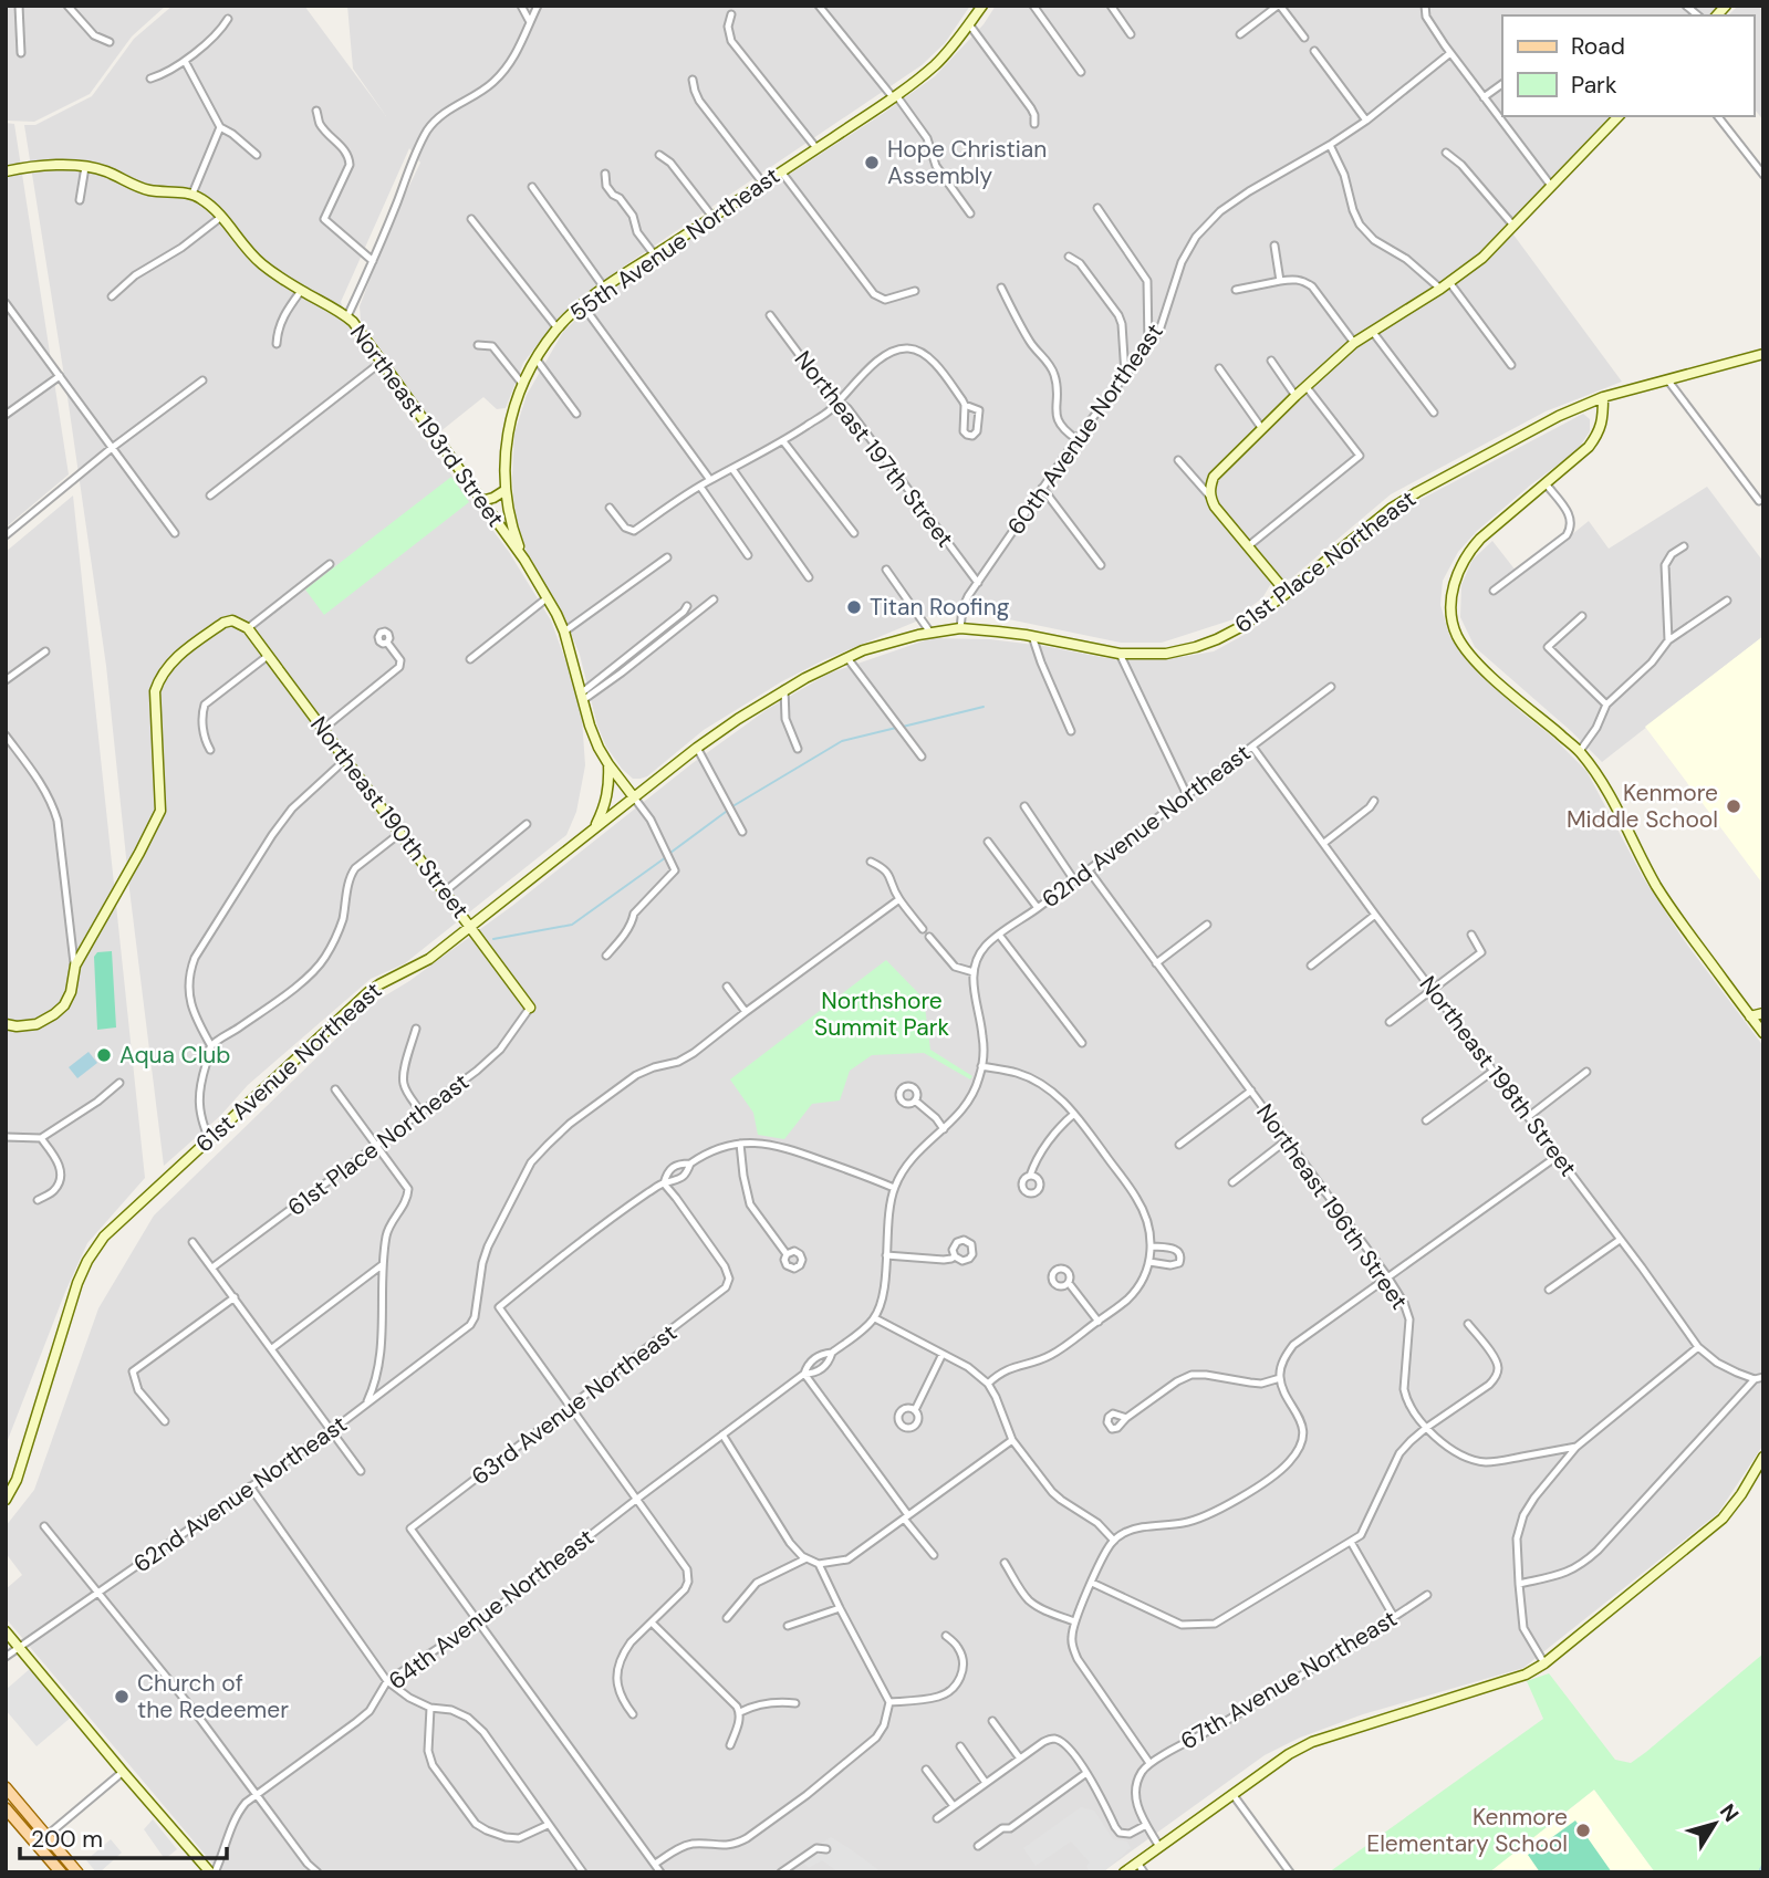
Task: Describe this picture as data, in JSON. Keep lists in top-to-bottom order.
{
  "streets": {
    "street": [
      "55th Avenue Northeast",
      "Northeast 193rd Street",
      "60th Avenue Northeast",
      "Northeast 197th Street",
      "61st Place Northeast",
      "Northeast 190th Street",
      "62nd Avenue Northeast",
      "61st Avenue Northeast",
      "Northeast 198th Street",
      "Northeast 196th Street",
      "63rd Avenue Northeast",
      "64th Avenue Northeast",
      "67th Avenue Northeast"
    ]
  },
  "crossings": [
    ["55th Avenue Northeast", "Northeast 193rd Street"],
    ["Northeast 193rd Street", "61st Avenue Northeast"],
    ["60th Avenue Northeast", "Northeast 197th Street"],
    ["60th Avenue Northeast", "61st Place Northeast"],
    ["60th Avenue Northeast", "61st Avenue Northeast"],
    ["61st Place Northeast", "Northeast 190th Street"],
    ["61st Place Northeast", "61st Avenue Northeast"],
    ["Northeast 190th Street", "61st Avenue Northeast"],
    ["62nd Avenue Northeast", "Northeast 198th Street"],
    ["62nd Avenue Northeast", "Northeast 196th Street"],
    ["63rd Avenue Northeast", "64th Avenue Northeast"]
  ],
  "parks": ["Northshore Summit Park"],
  "places": [
    "Hope Christian Assembly",
    "Titan Roofing",
    "Kenmore Middle School",
    "Aqua Club",
    "Church of the Redeemer",
    "Kenmore Elementary School"
  ],
  "legend": ["Road", "Park"],
  "scale_bar": "200 m",
  "north": "top right"
}
